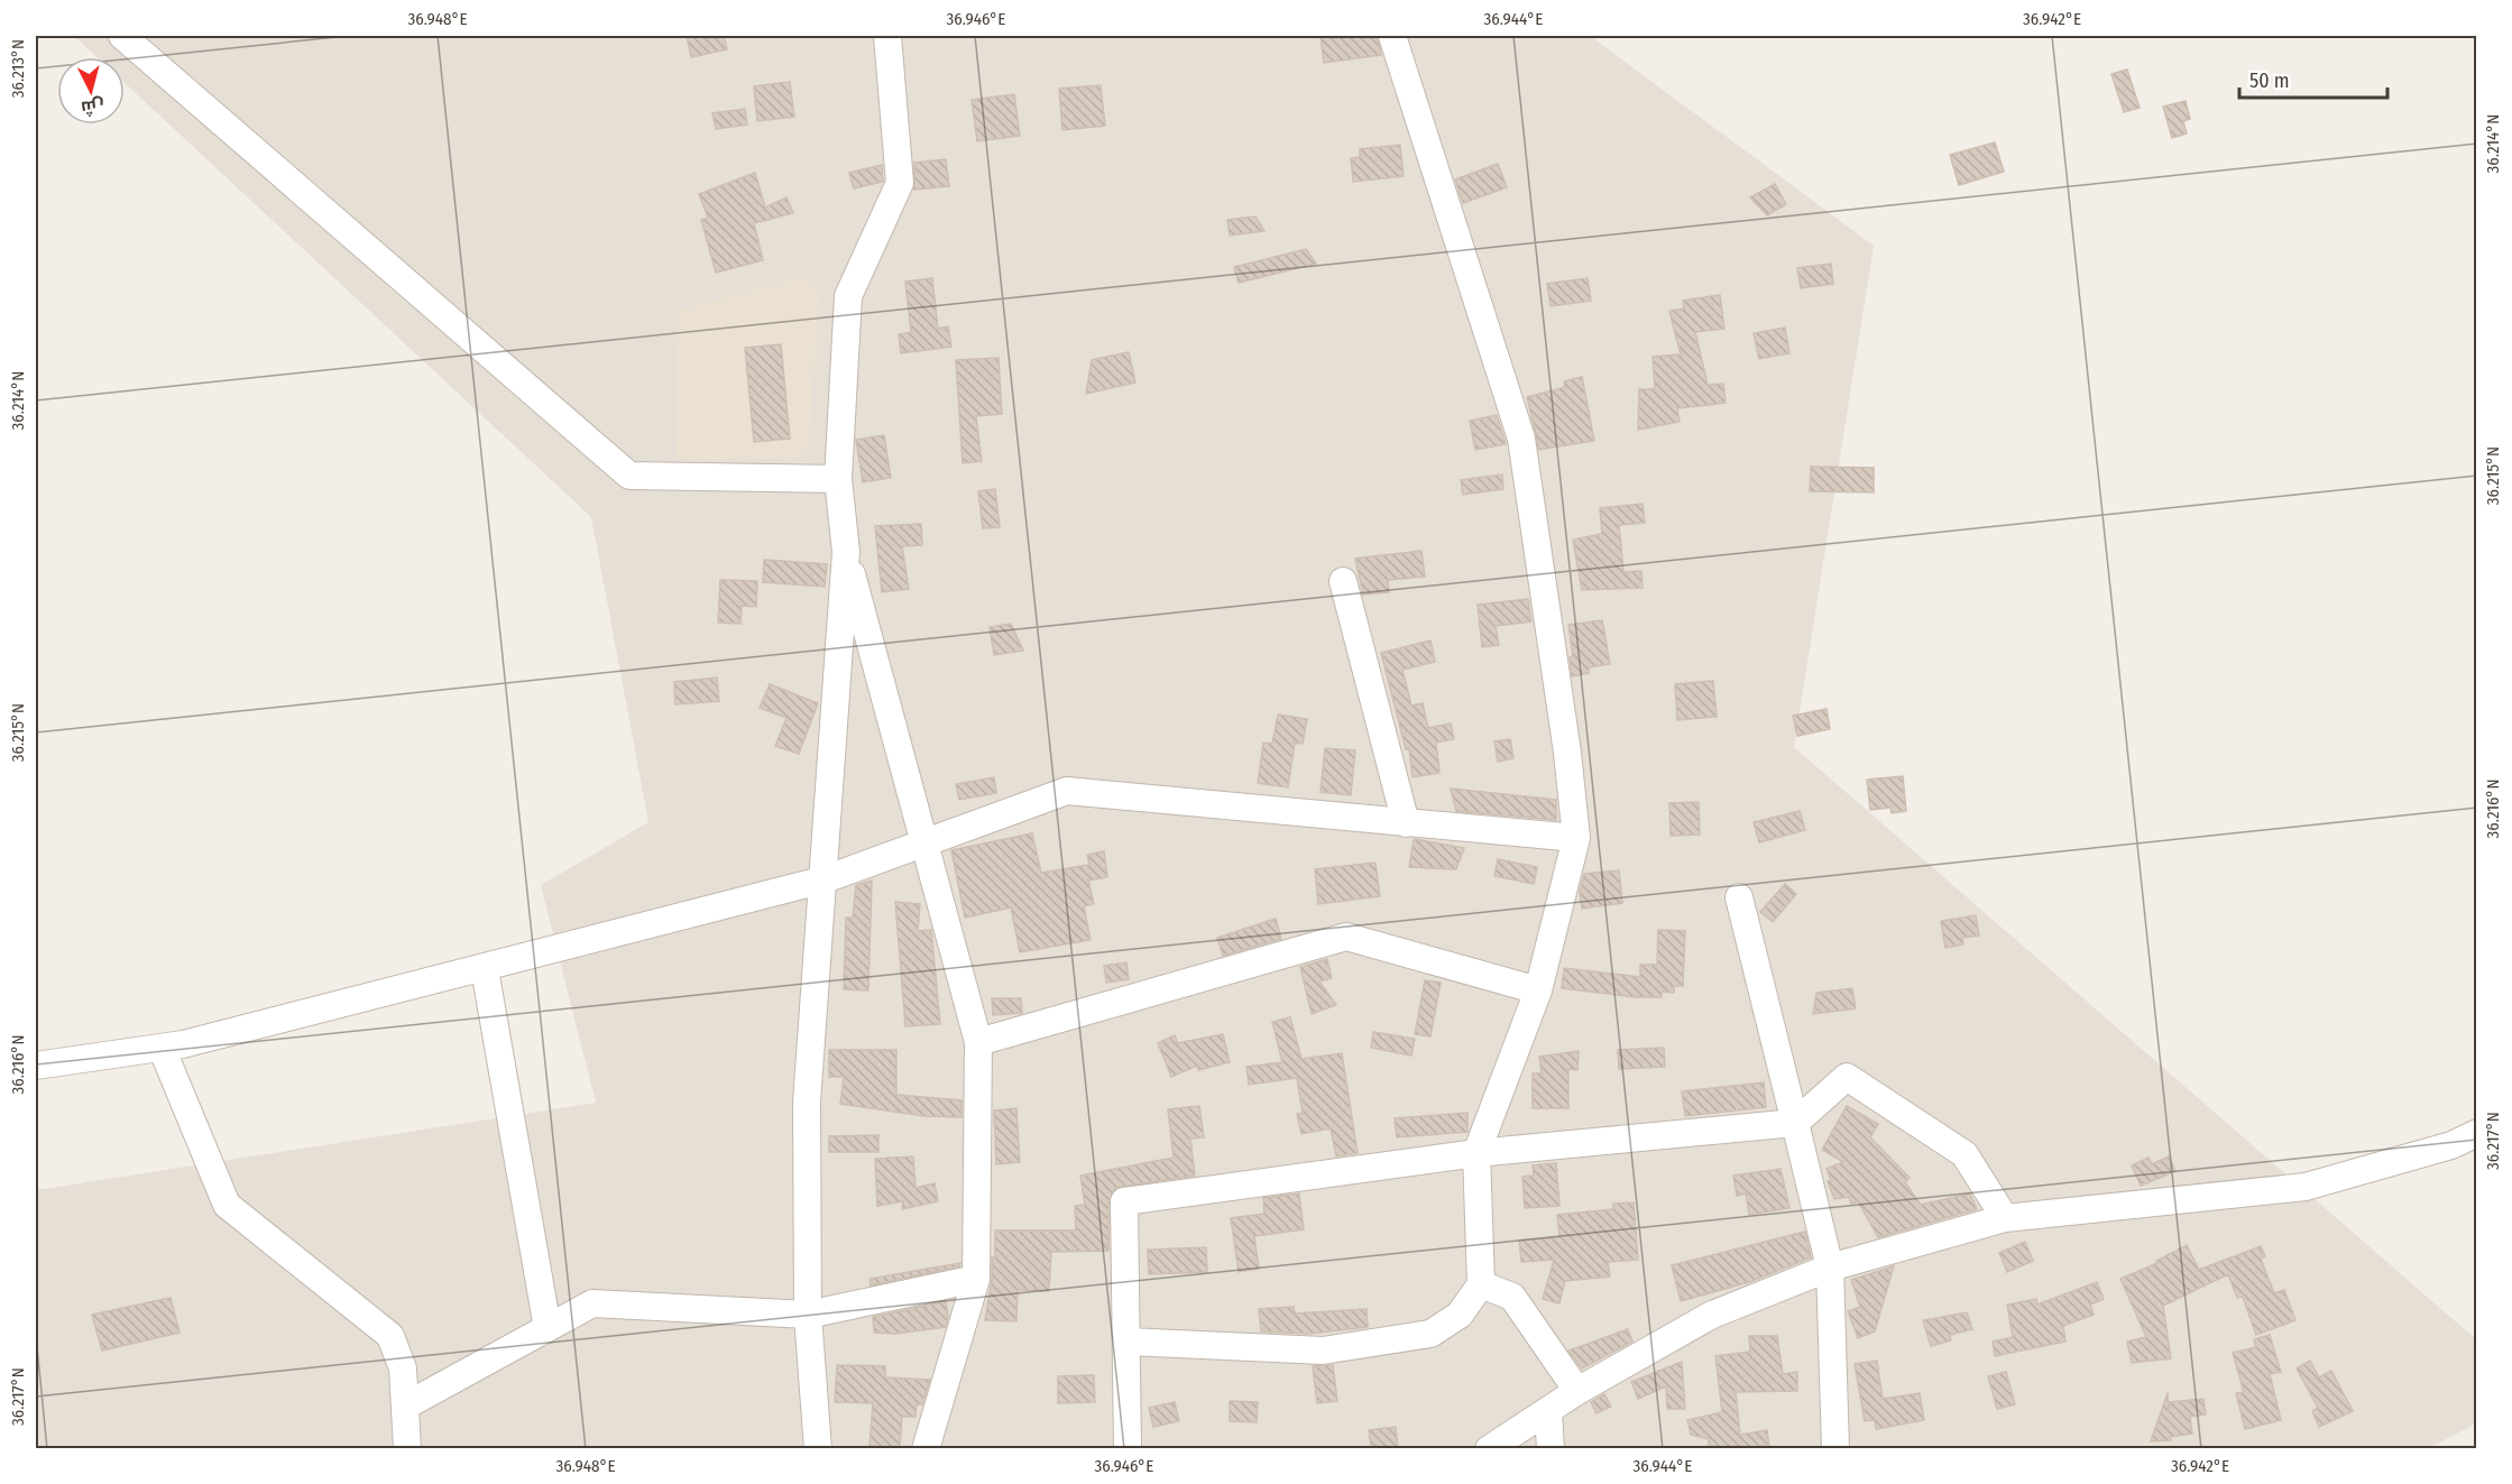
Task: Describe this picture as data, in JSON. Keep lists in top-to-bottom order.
{
  "scale_bar": "50 m",
  "north": "bottom",
  "coordinates": [
    "36.948°E",
    "36.946°E",
    "36.944°E",
    "36.942°E",
    "36.213°N",
    "36.214°N",
    "36.215°N",
    "36.216°N",
    "36.217°N"
  ]
}
